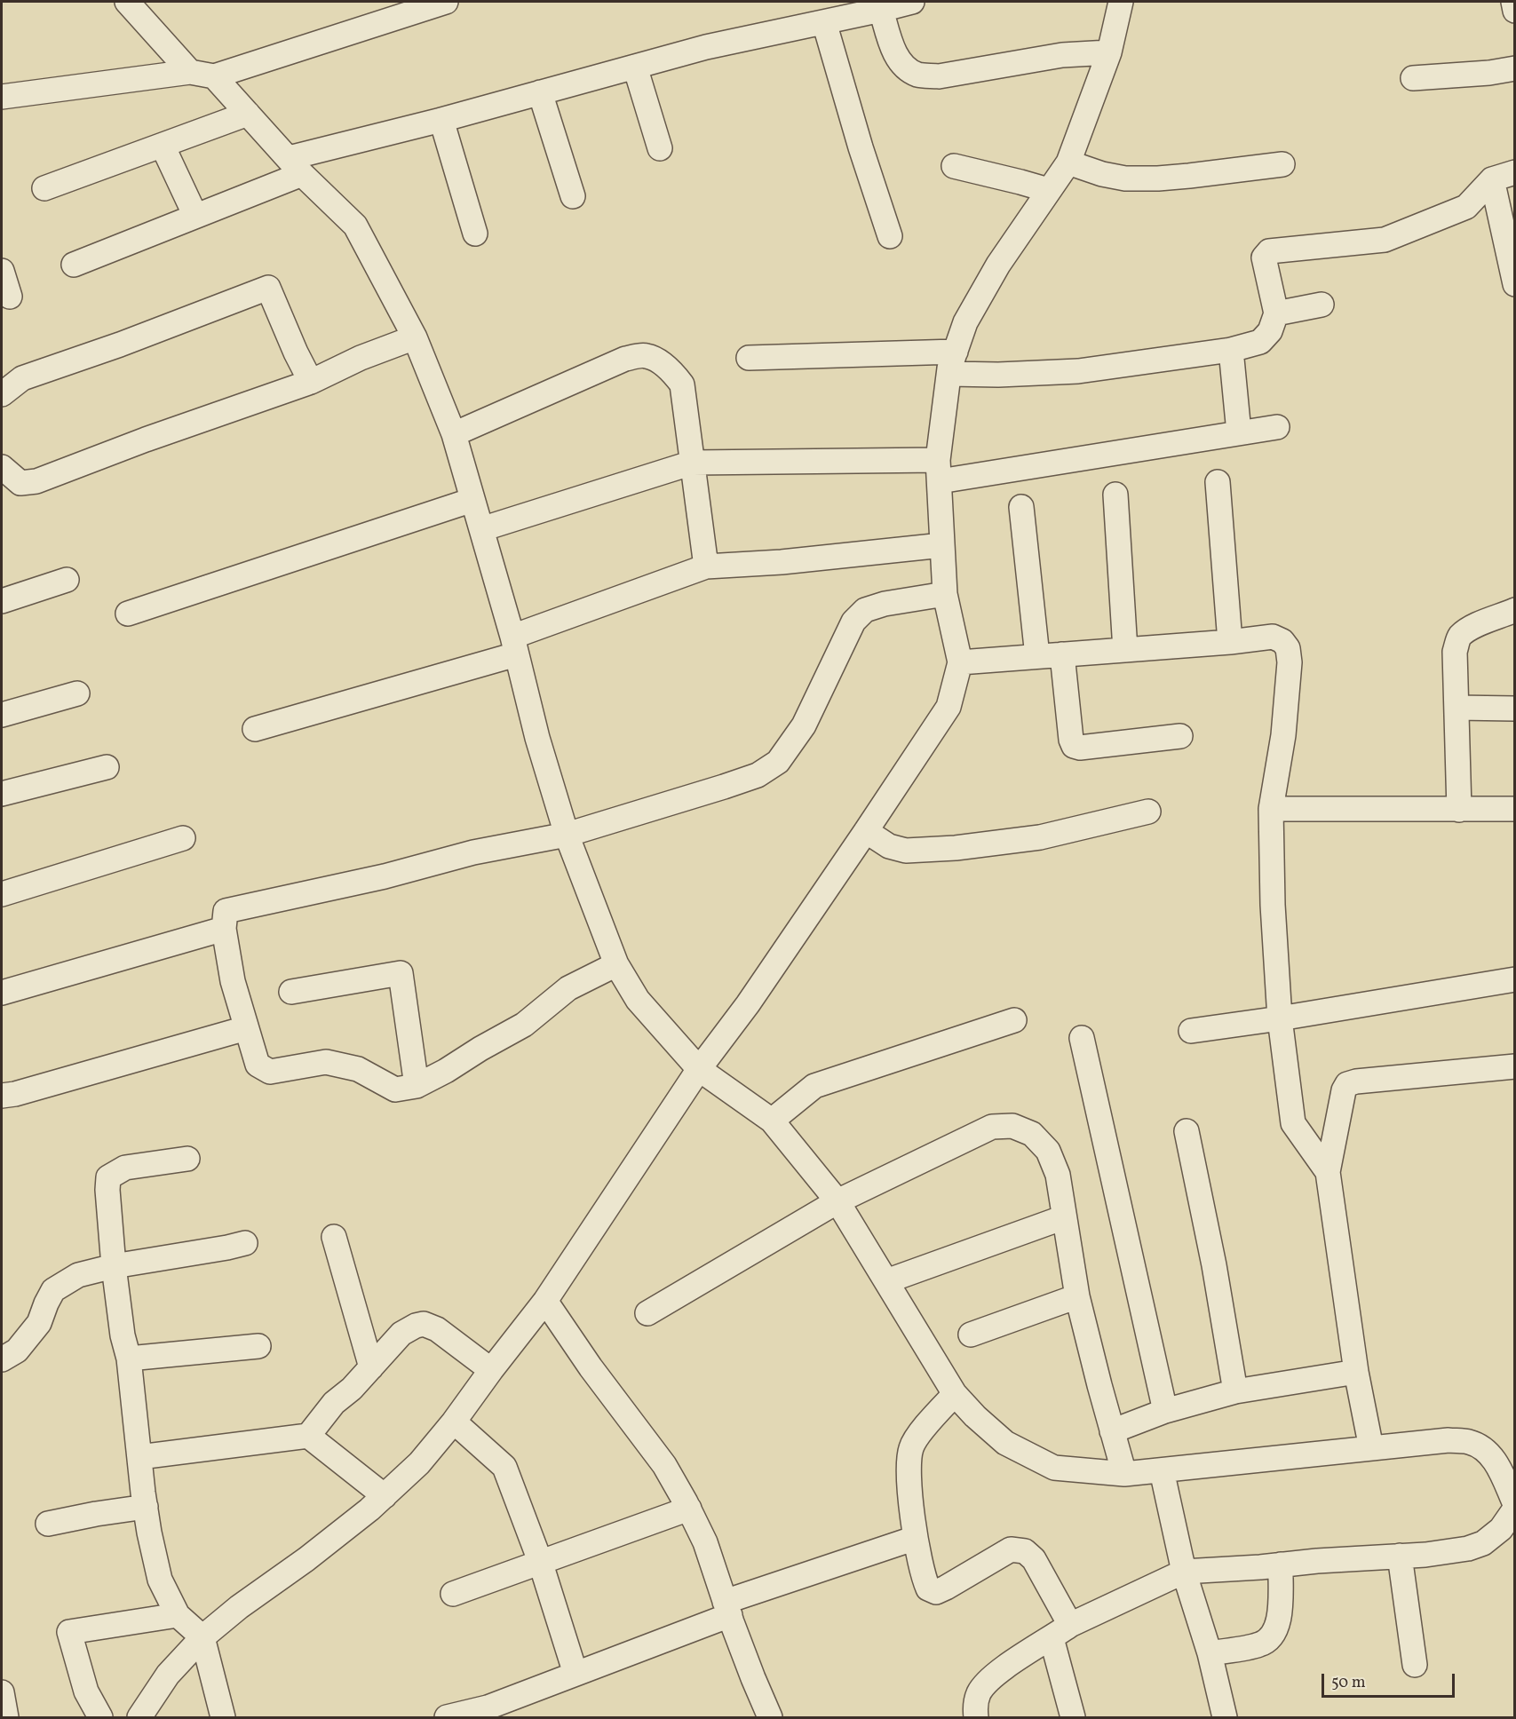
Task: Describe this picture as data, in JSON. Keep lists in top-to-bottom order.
{
  "scale_bar": "50 m"
}
